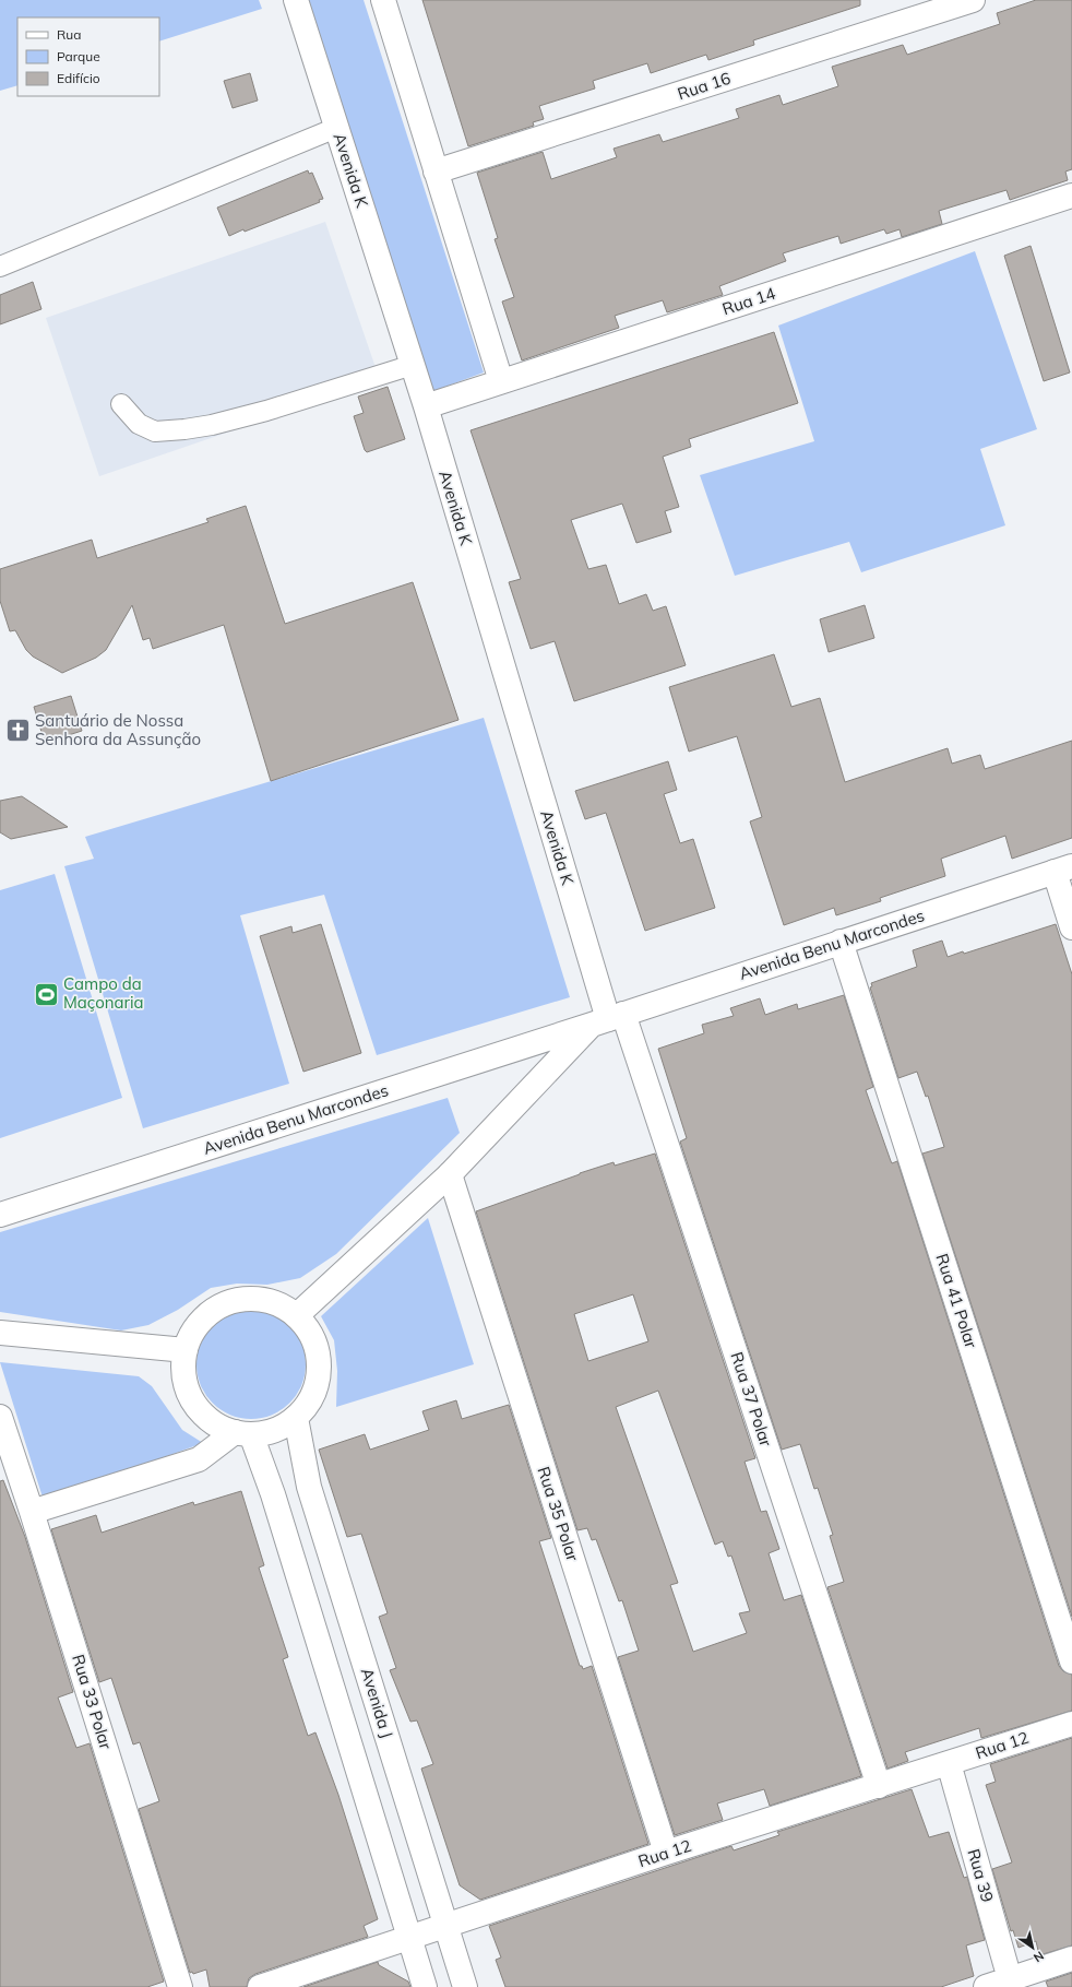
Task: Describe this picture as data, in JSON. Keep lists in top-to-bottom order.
{
  "streets": {
    "street": [
      "Rua 16",
      "Avenida K",
      "Rua 14",
      "Avenida Benu Marcondes",
      "Rua 41 Polar",
      "Rua 37 Polar",
      "Rua 35 Polar",
      "Rua 33 Polar",
      "Avenida J",
      "Rua 12",
      "Rua 39"
    ]
  },
  "crossings": [
    ["Avenida K", "Rua 14"],
    ["Avenida K", "Avenida Benu Marcondes"],
    ["Avenida K", "Rua 37 Polar"],
    ["Avenida Benu Marcondes", "Rua 41 Polar"],
    ["Avenida Benu Marcondes", "Rua 37 Polar"],
    ["Avenida Benu Marcondes", "Rua 35 Polar"],
    ["Avenida Benu Marcondes", "Avenida J"],
    ["Rua 37 Polar", "Rua 12"],
    ["Rua 35 Polar", "Rua 12"],
    ["Avenida J", "Rua 12"],
    ["Rua 12", "Rua 39"]
  ],
  "places": {
    "church": ["Santuário de Nossa Senhora da Assunção"],
    "sports": ["Campo da Maçonaria"]
  },
  "legend": ["Rua", "Parque", "Edifício"],
  "north": "bottom right"
}
